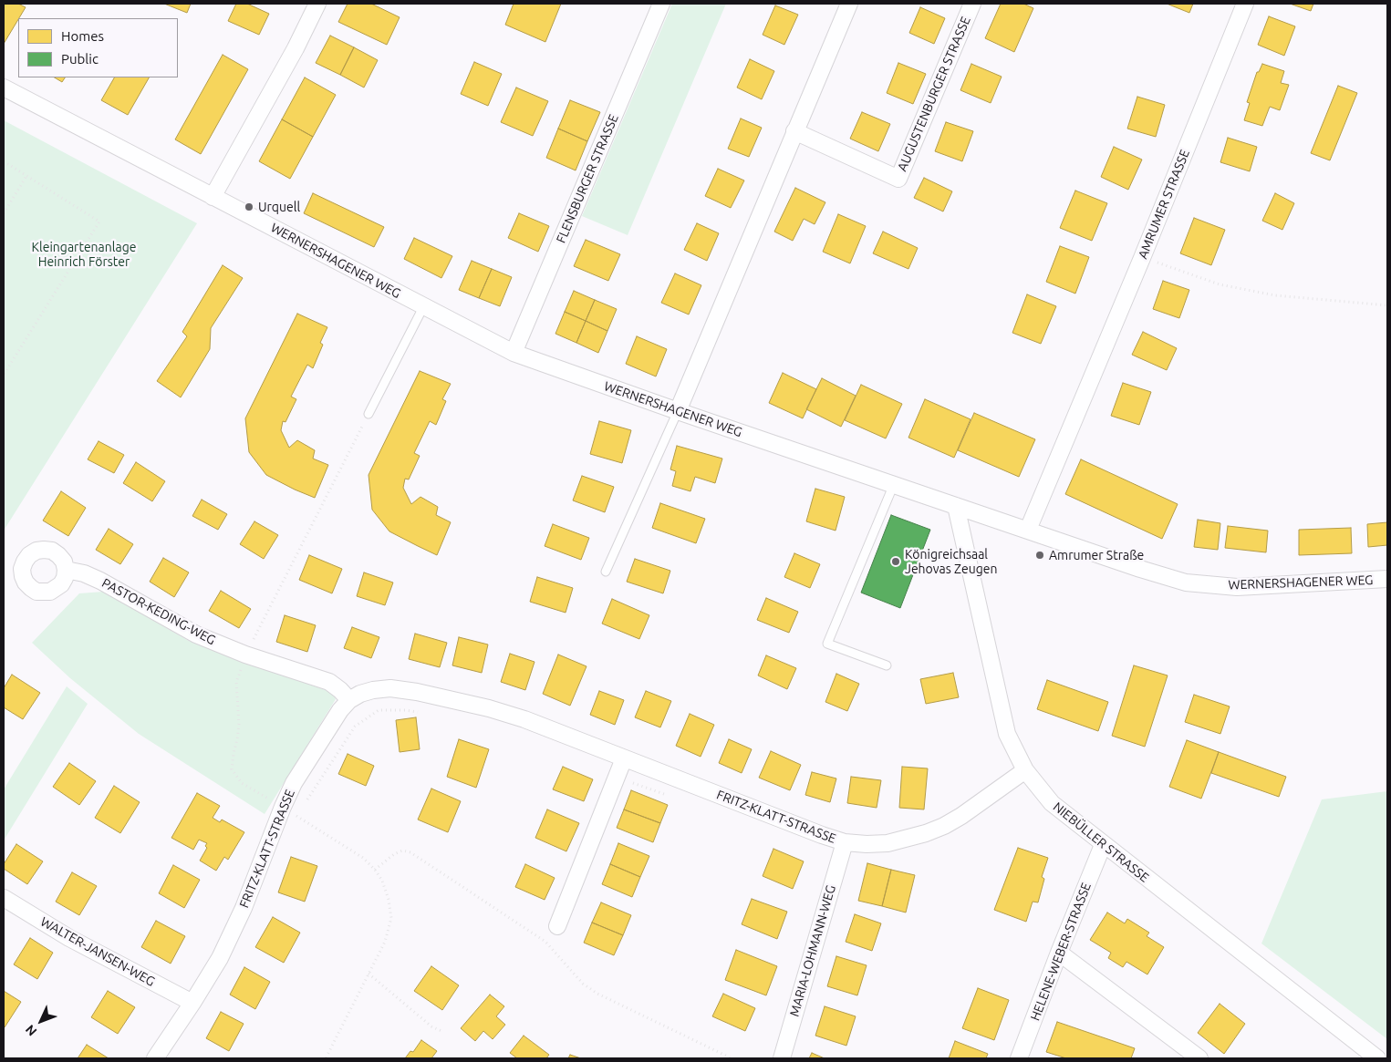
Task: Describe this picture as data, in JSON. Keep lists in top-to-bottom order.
{
  "streets": {
    "street": [
      "AUGUSTENBURGER STRASSE",
      "FLENSBURGER STRASSE",
      "AMRUMER STRASSE",
      "WERNERSHAGENER WEG",
      "PASTOR-KEDING-WEG",
      "FRITZ-KLATT-STRASSE",
      "NIEBÜLLER STRASSE",
      "MARIA-LOHMANN-WEG",
      "WALTER-JANSEN-WEG",
      "HELENE-WEBER-STRASSE"
    ]
  },
  "crossings": [
    ["FLENSBURGER STRASSE", "WERNERSHAGENER WEG"],
    ["AMRUMER STRASSE", "WERNERSHAGENER WEG"],
    ["WERNERSHAGENER WEG", "NIEBÜLLER STRASSE"],
    ["PASTOR-KEDING-WEG", "FRITZ-KLATT-STRASSE"],
    ["FRITZ-KLATT-STRASSE", "NIEBÜLLER STRASSE"],
    ["FRITZ-KLATT-STRASSE", "MARIA-LOHMANN-WEG"],
    ["FRITZ-KLATT-STRASSE", "WALTER-JANSEN-WEG"],
    ["NIEBÜLLER STRASSE", "HELENE-WEBER-STRASSE"]
  ],
  "parks": ["Kleingartenanlage Heinrich Förster"],
  "places": ["Urquell", "Amrumer Straße", "Königreichsaal Jehovas Zeugen"],
  "legend": ["Homes", "Public"],
  "north": "bottom left"
}
